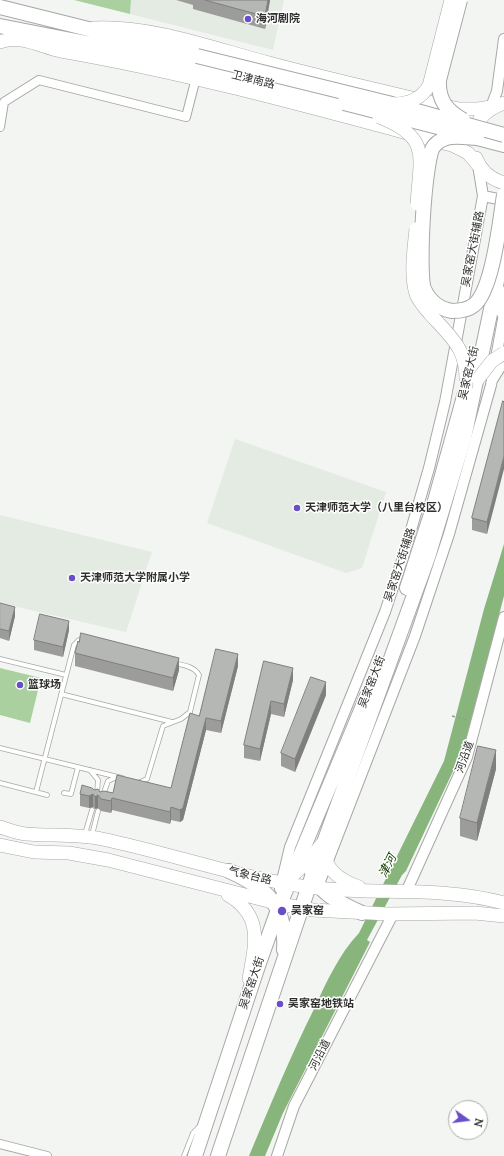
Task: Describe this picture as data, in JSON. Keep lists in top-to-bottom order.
{
  "streets": {
    "highway": ["卫津南路", "吴家窑大街"],
    "main road": ["气象台路"],
    "street": ["吴家窑大街辅路", "河沿道"]
  },
  "crossings": [
    ["吴家窑大街辅路", "吴家窑大街"],
    ["吴家窑大街辅路", "气象台路"],
    ["吴家窑大街", "气象台路"],
    ["河沿道", "气象台路"]
  ],
  "water": ["津河"],
  "places": [
    "海河剧院",
    "天津师范大学（八里台校区）",
    "天津师范大学附属小学",
    "篮球场",
    "吴家窑",
    "吴家窑地铁站"
  ],
  "north": "right"
}
